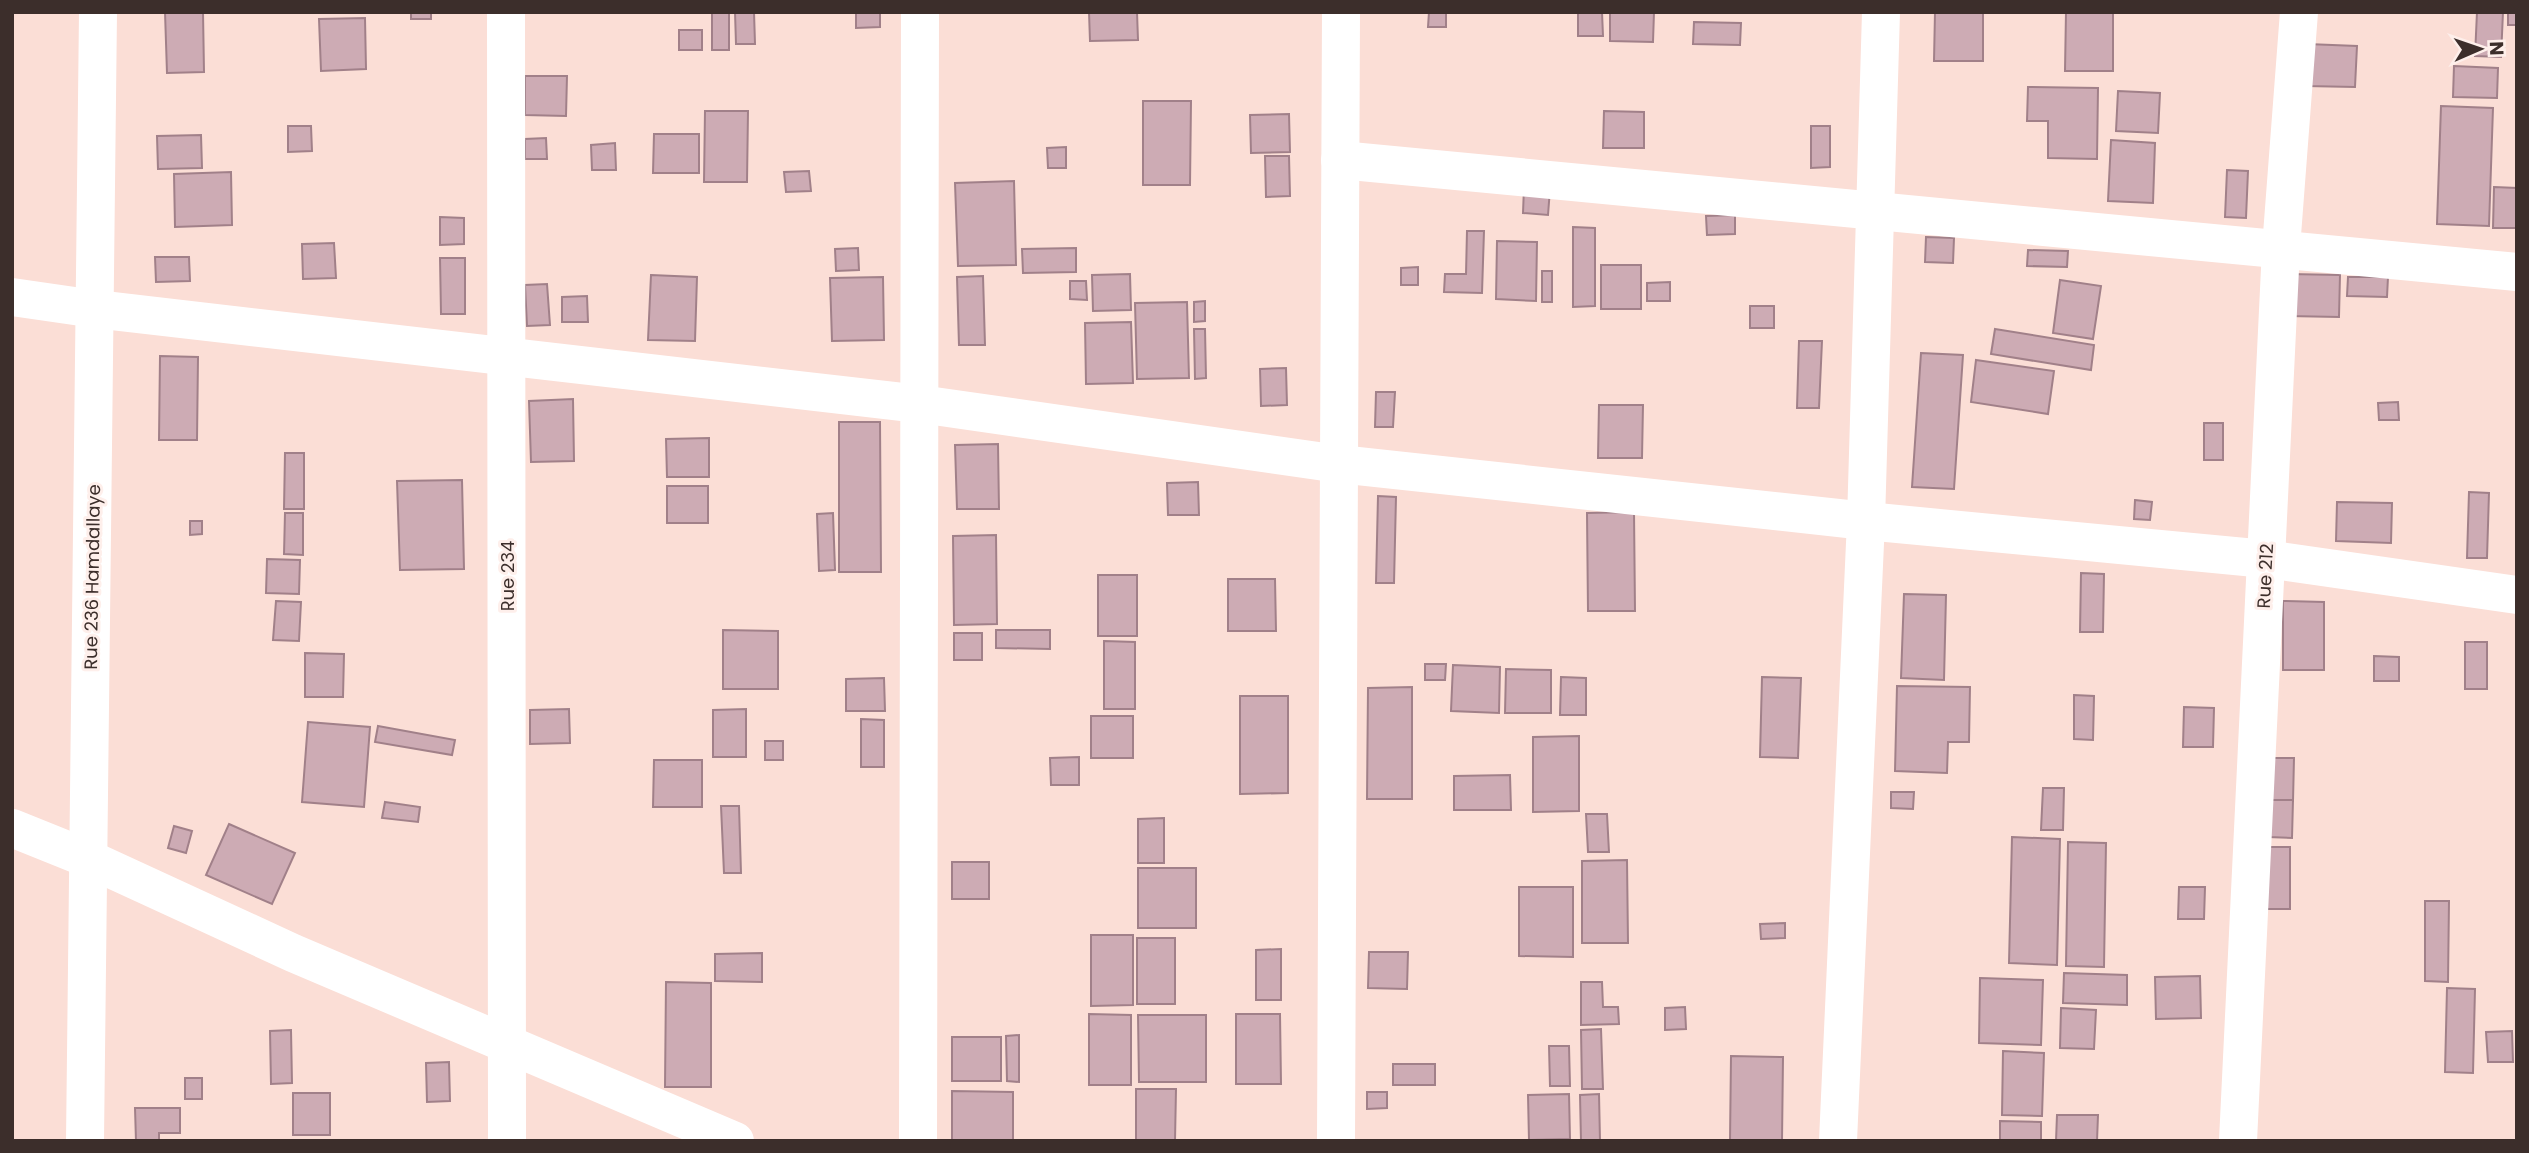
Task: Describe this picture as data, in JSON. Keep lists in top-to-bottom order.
{
  "streets": {
    "street": ["Rue 234", "Rue 212", "Rue 236 Hamdallaye"]
  },
  "north": "right"
}
